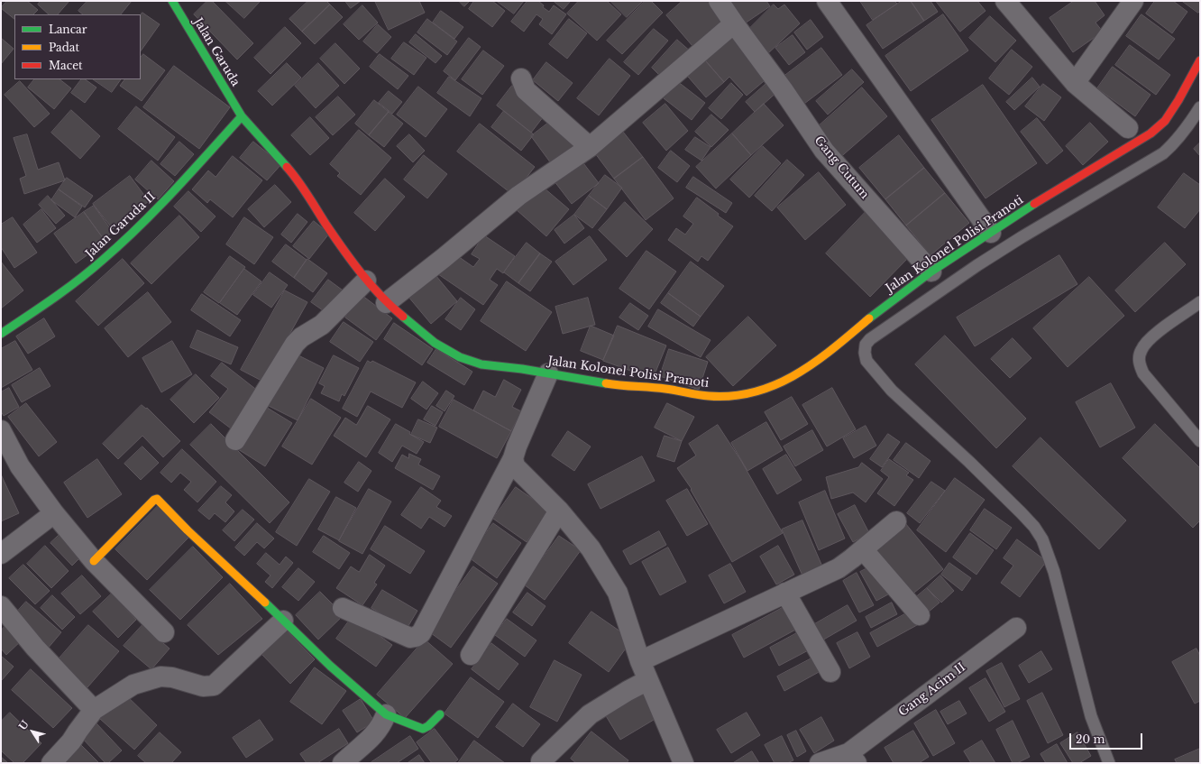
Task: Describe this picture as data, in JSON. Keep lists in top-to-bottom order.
{
  "streets": {
    "street": [
      "Jalan Garuda",
      "Gang Cutum",
      "Jalan Garuda II",
      "Jalan Kolonel Polisi Pranoti",
      "Gang Acim II"
    ]
  },
  "crossings": [
    ["Jalan Garuda", "Jalan Garuda II"],
    ["Jalan Garuda", "Jalan Kolonel Polisi Pranoti"],
    ["Gang Cutum", "Jalan Kolonel Polisi Pranoti"],
    ["Jalan Garuda II", "Jalan Kolonel Polisi Pranoti"]
  ],
  "legend": ["Lancar", "Padat", "Macet"],
  "scale_bar": "20 m",
  "north": "top left"
}
